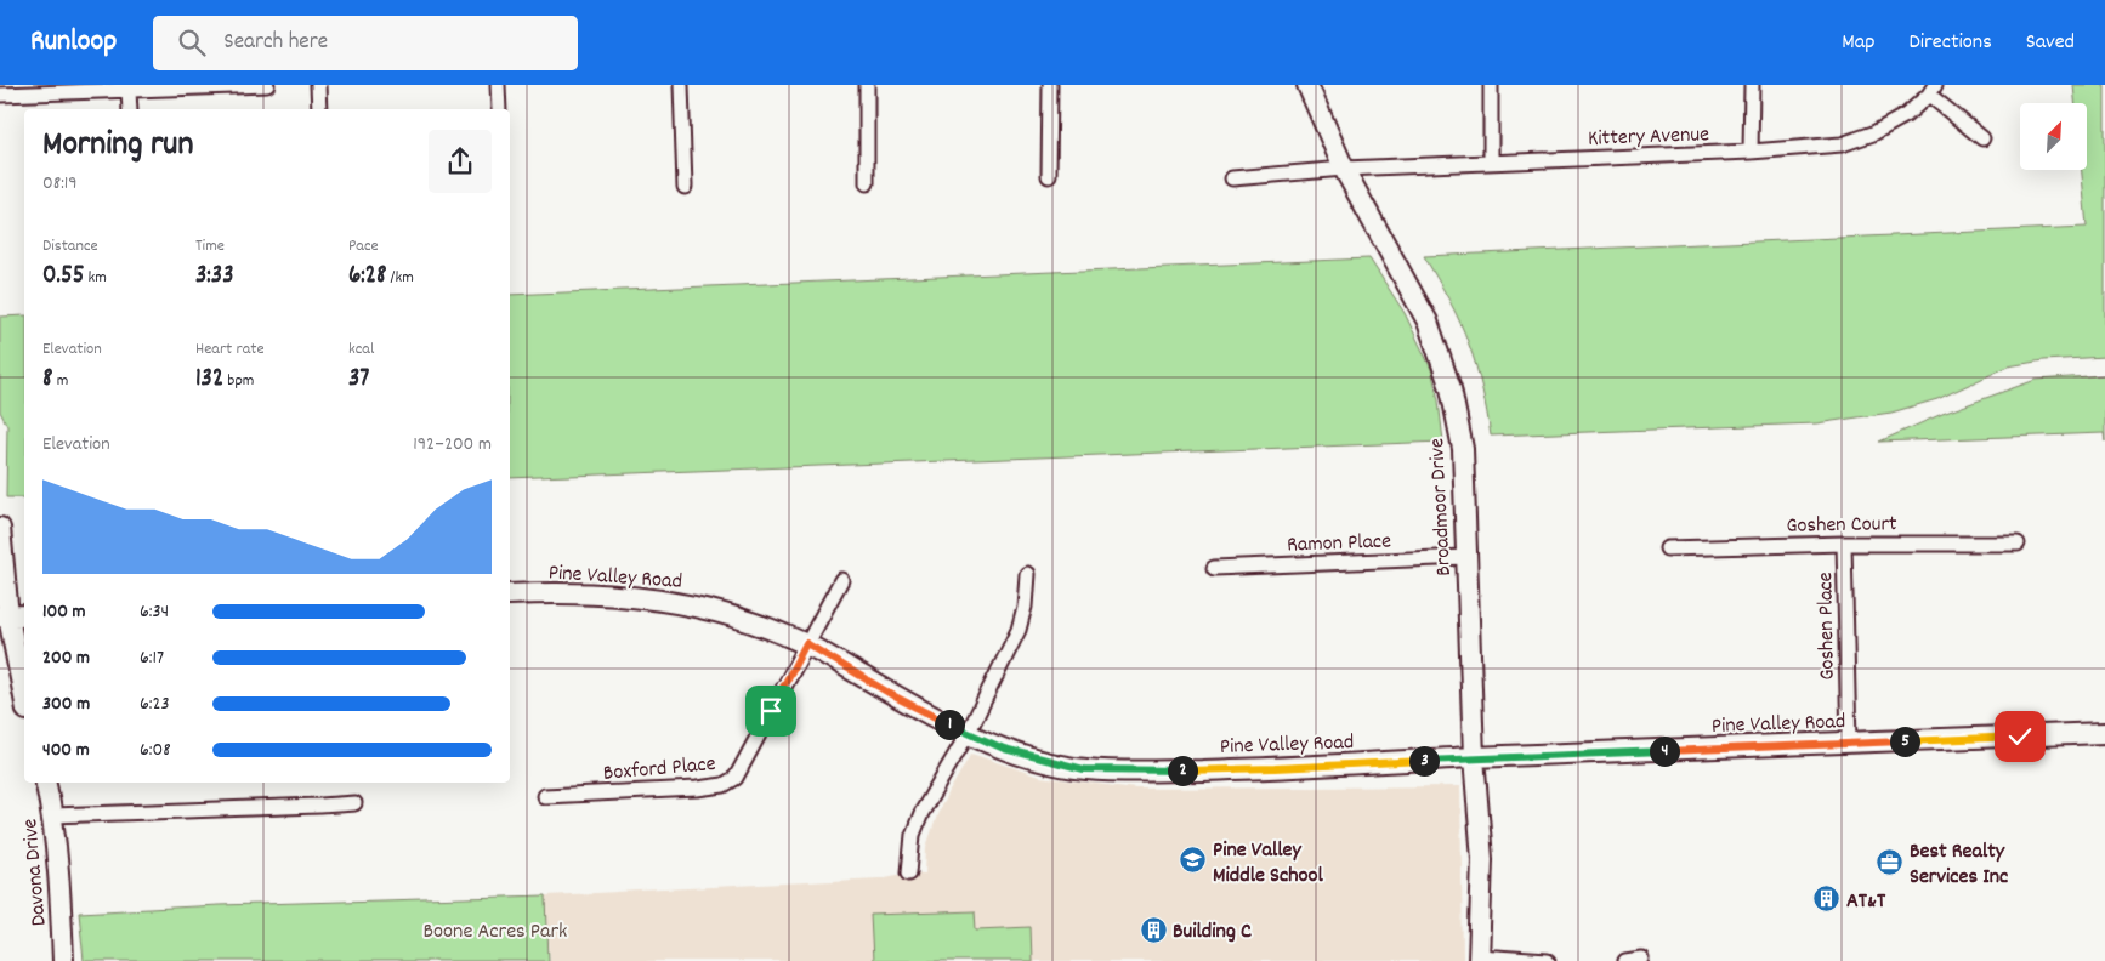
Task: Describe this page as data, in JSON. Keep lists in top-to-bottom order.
{
  "streets": {
    "street": [
      "Kittery Avenue",
      "Broadmoor Drive",
      "Goshen Court",
      "Ramon Place",
      "Pine Valley Road",
      "Goshen Place",
      "Boxford Place",
      "Davona Drive"
    ]
  },
  "crossings": [
    ["Kittery Avenue", "Broadmoor Drive"],
    ["Broadmoor Drive", "Ramon Place"],
    ["Broadmoor Drive", "Pine Valley Road"],
    ["Goshen Court", "Goshen Place"],
    ["Pine Valley Road", "Goshen Place"],
    ["Pine Valley Road", "Boxford Place"]
  ],
  "parks": ["Boone Acres Park"],
  "places": {
    "school or university": ["Pine Valley Middle School"],
    "office": ["Best Realty Services Inc"],
    "building": ["AT&T", "Building C"]
  },
  "north": "top right",
  "page": {
    "header": "Runloop",
    "search": "Search here",
    "nav": ["Map", "Directions", "Saved"],
    "heading": ["Morning run", "08:19"],
    "stats": [
      ["Distance", "0.55 km"],
      ["Time", "3:33"],
      ["Pace", "6:28 /km"],
      ["Elevation", "8 m"],
      ["Heart rate", "132 bpm"],
      ["kcal", "37"]
    ],
    "chart": ["Elevation", "192–200 m"],
    "list": [
      {
        "name": "100 m",
        "note": "6:34"
      },
      {
        "name": "200 m",
        "note": "6:17"
      },
      {
        "name": "300 m",
        "note": "6:23"
      },
      {
        "name": "400 m",
        "note": "6:08"
      }
    ],
    "pins": [
      "1",
      "5",
      "4",
      "3",
      "2"
    ]
  }
}
